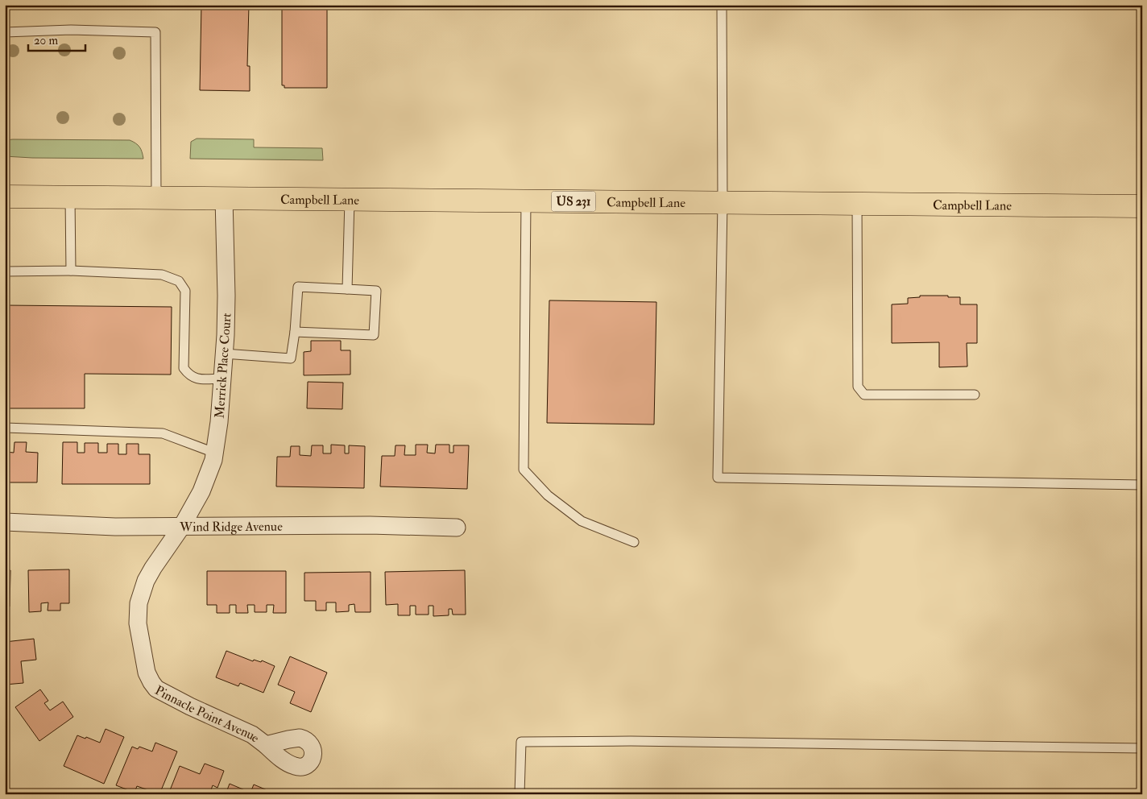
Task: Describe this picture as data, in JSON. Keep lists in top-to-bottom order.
{
  "streets": {
    "main road": ["Campbell Lane", "US 231"],
    "street": ["Merrick Place Court", "Wind Ridge Avenue", "Pinnacle Point Avenue"]
  },
  "crossings": [
    ["Campbell Lane", "Merrick Place Court"],
    ["Merrick Place Court", "Wind Ridge Avenue"],
    ["Merrick Place Court", "Pinnacle Point Avenue"],
    ["Wind Ridge Avenue", "Pinnacle Point Avenue"]
  ],
  "scale_bar": "20 m"
}
